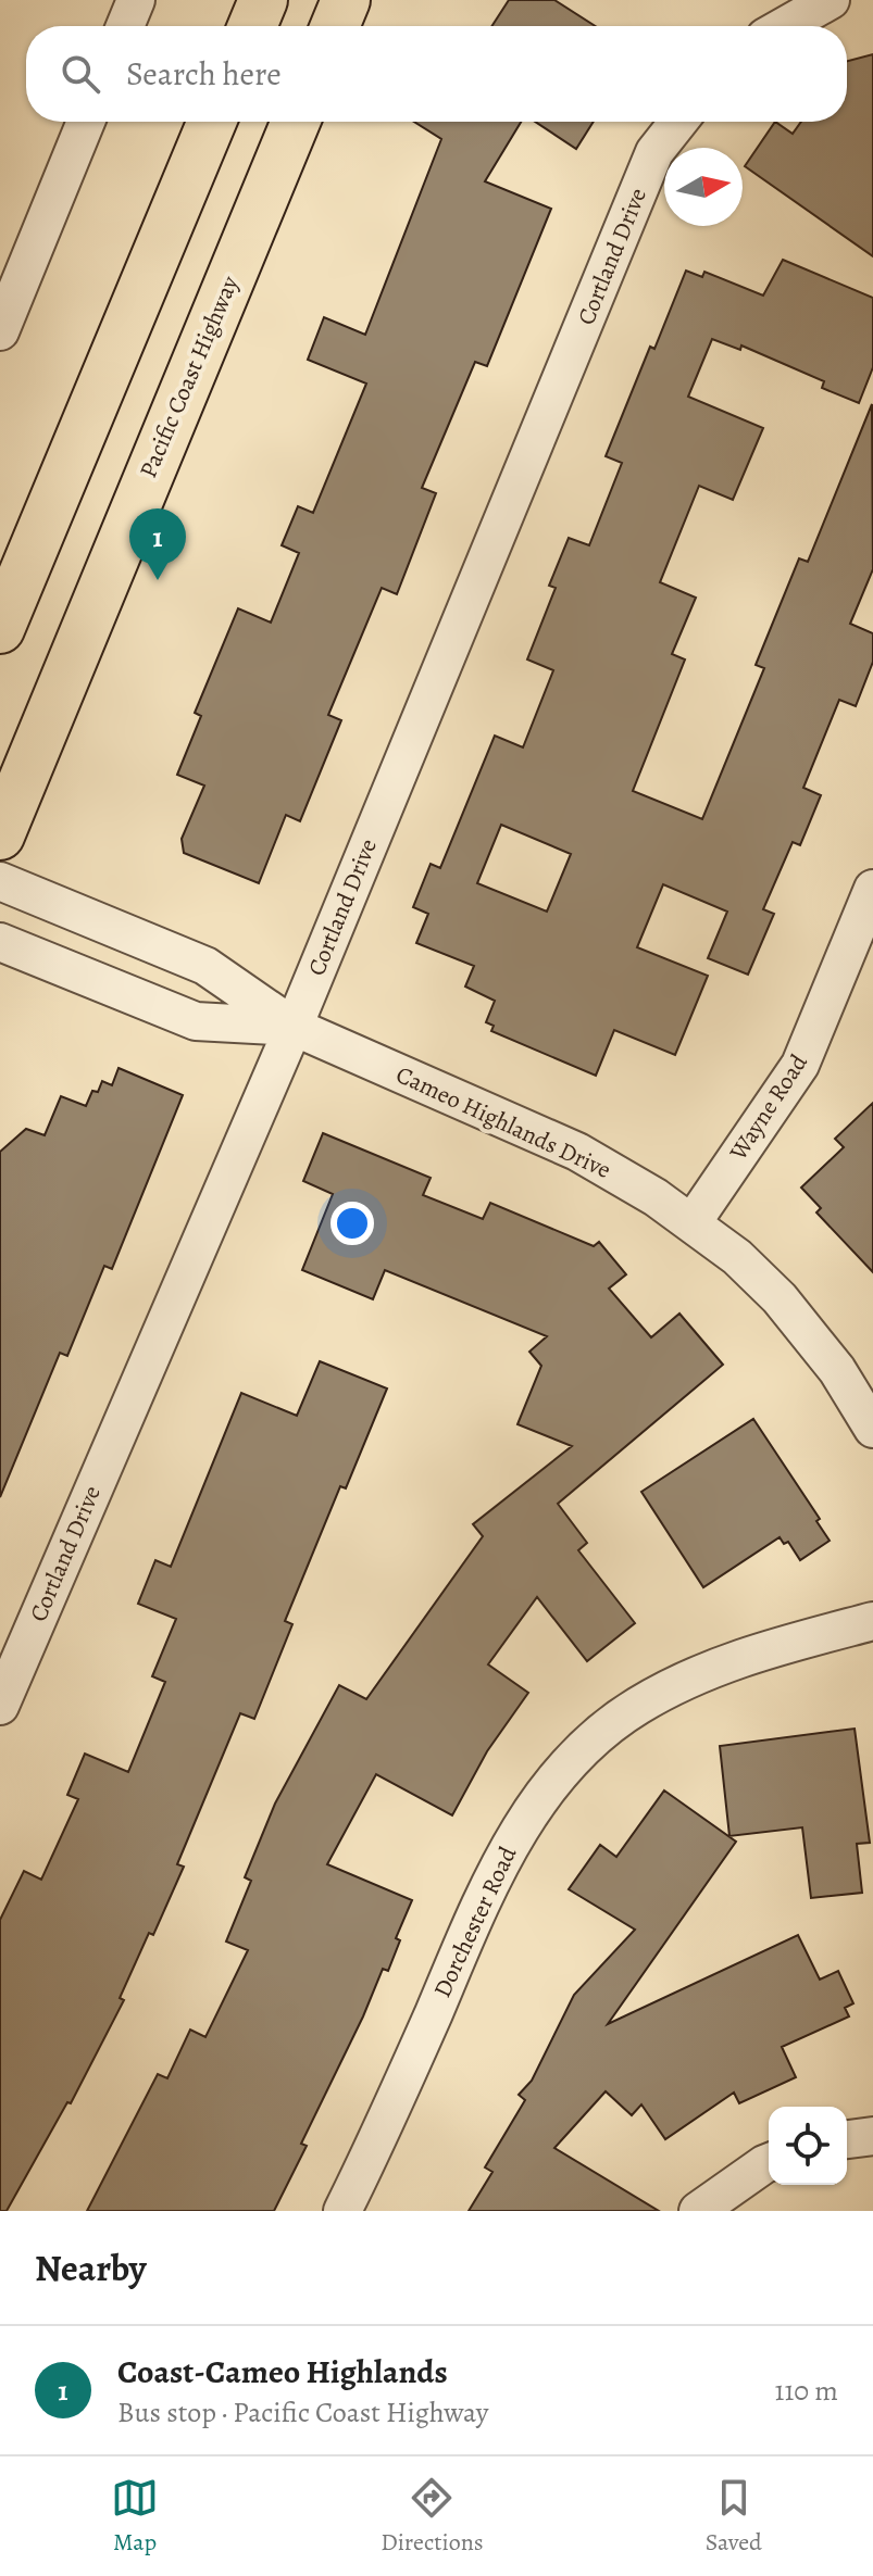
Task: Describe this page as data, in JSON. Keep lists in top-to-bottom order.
{
  "streets": {
    "highway": ["Pacific Coast Highway"],
    "street": [
      "Cortland Drive",
      "Wayne Road",
      "Cameo Highlands Drive",
      "Dorchester Road"
    ]
  },
  "crossings": [
    ["Cortland Drive", "Cameo Highlands Drive"],
    ["Wayne Road", "Cameo Highlands Drive"]
  ],
  "north": "right",
  "page": {
    "search": "Search here",
    "pins": "1",
    "heading": "Nearby",
    "list": [
      {
        "mark": "1",
        "name": "Coast-Cameo Highlands",
        "note": "Bus stop · Pacific Coast Highway",
        "value": "110 m"
      }
    ],
    "nav": ["Map", "Directions", "Saved"]
  }
}
